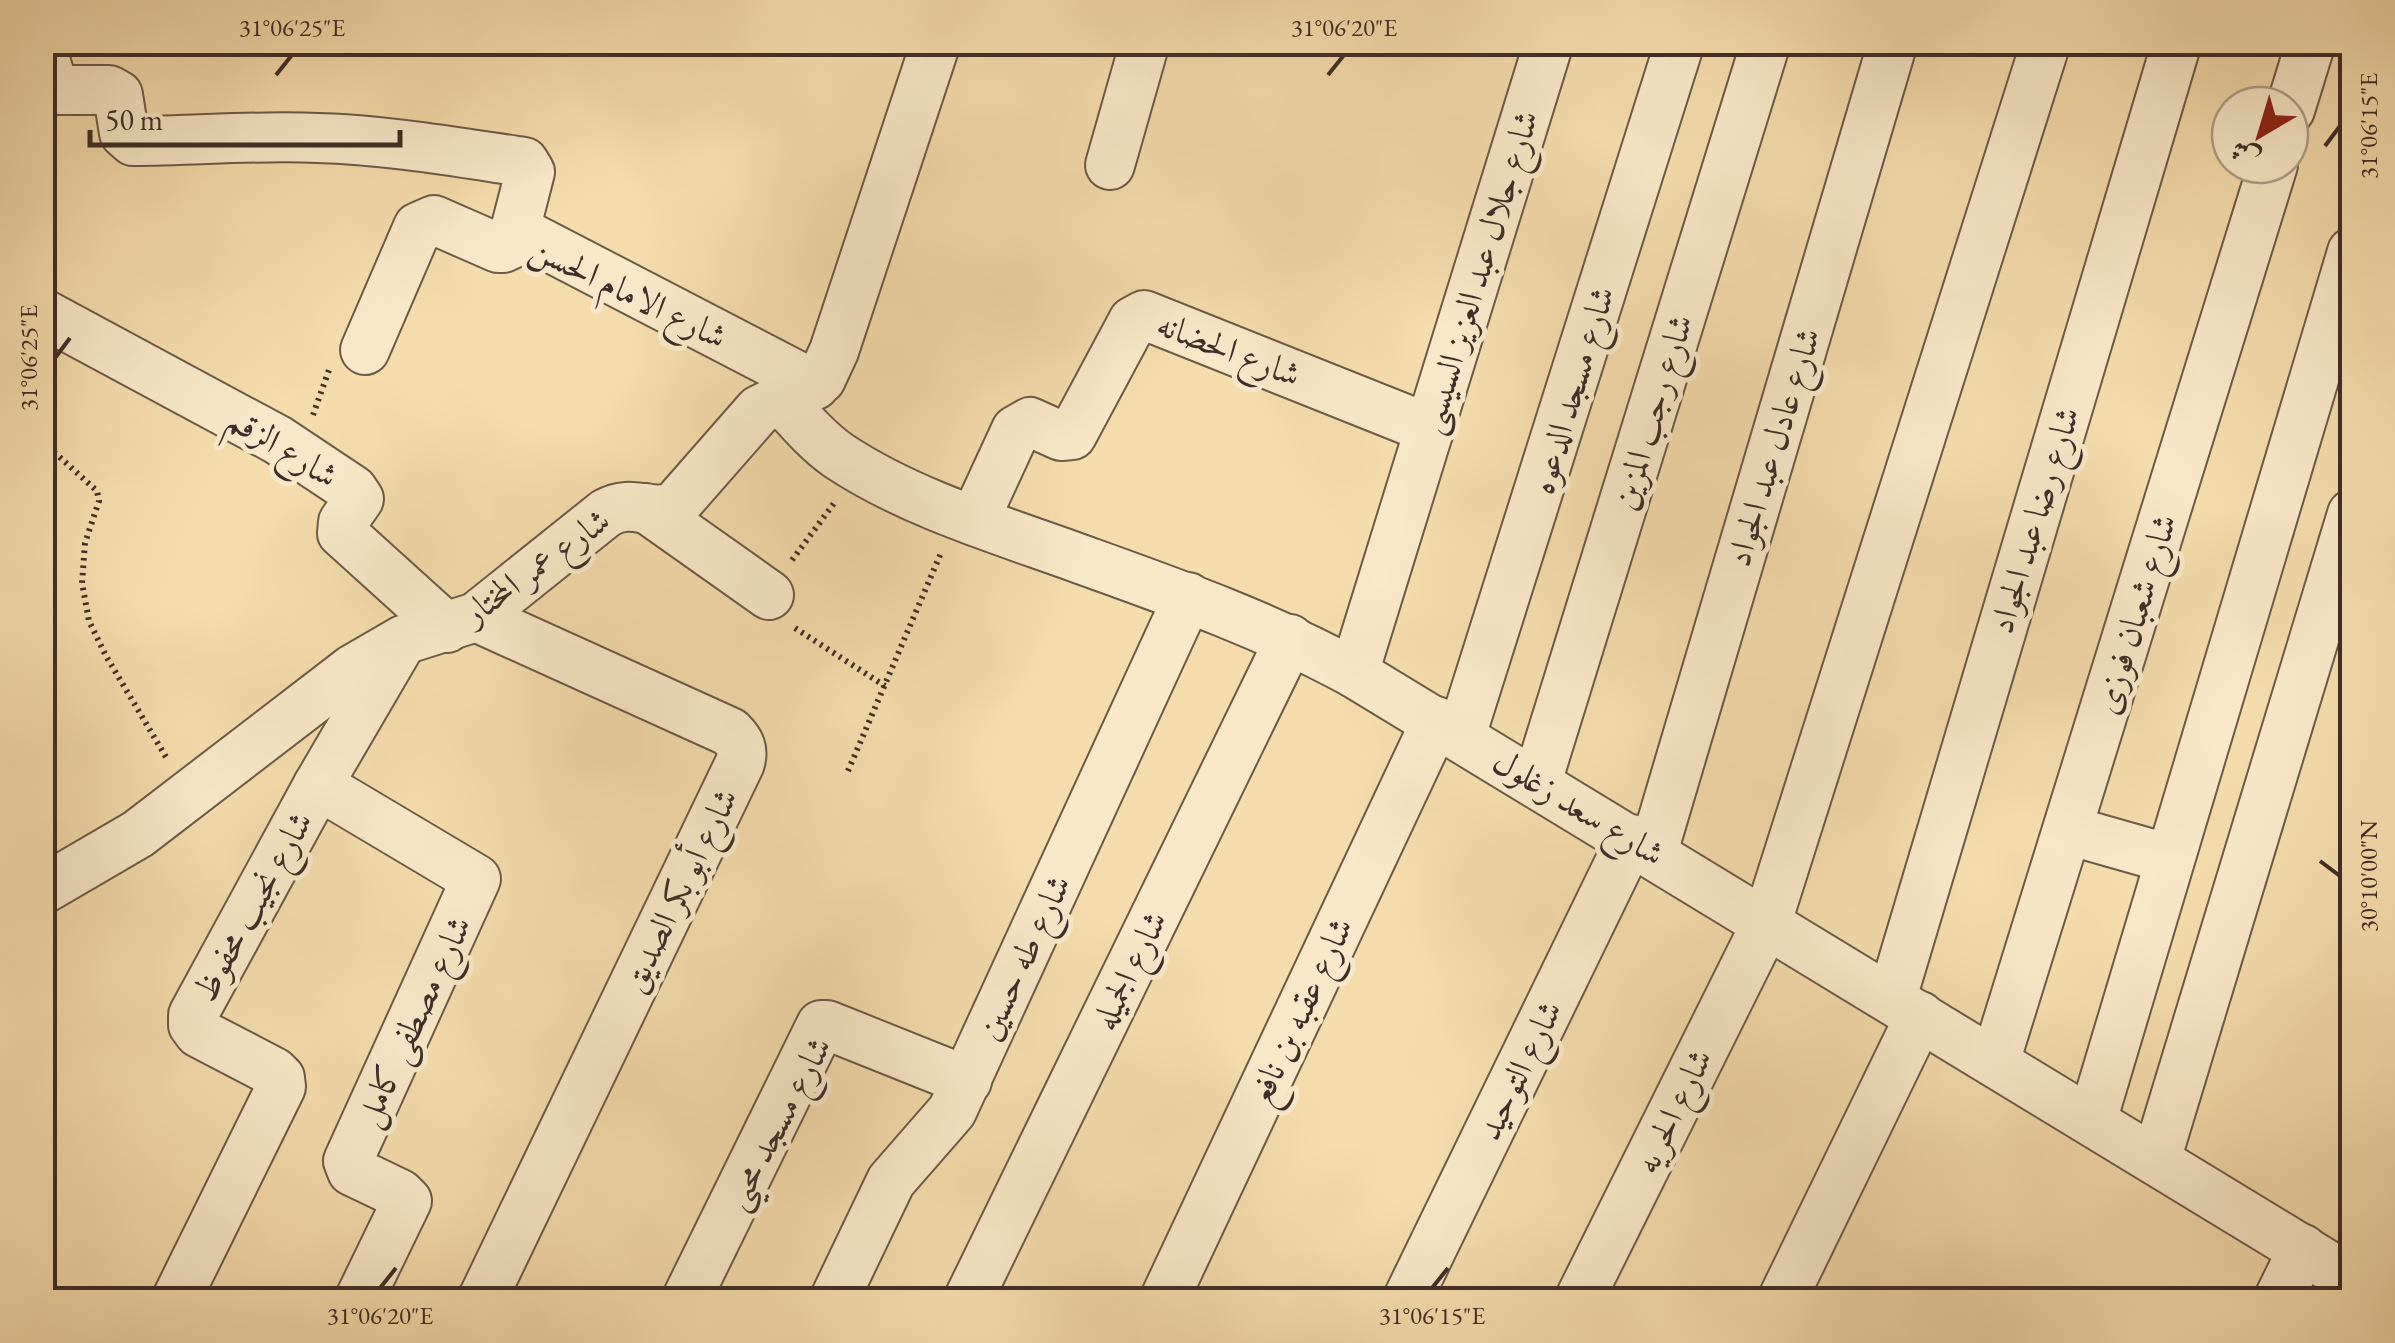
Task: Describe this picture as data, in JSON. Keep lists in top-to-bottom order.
{
  "streets": {
    "street": [
      "شارع جلال عبد العزيز السيسى",
      "شارع الامام الحسن",
      "شارع الحضانه",
      "شارع مسجد الدعوه",
      "شارع رجب المزين",
      "شارع الزقم",
      "شارع عادل عبد الجواد",
      "شارع رضا عبد الجواد",
      "شارع عمر المختار",
      "شارع شعبان فوزى",
      "شارع سعد زغلول",
      "شارع أبو بكر الصديق",
      "شارع نجيب محفوظ",
      "شارع طه حسين",
      "شارع الجميله",
      "شارع عقبه بن نافع",
      "شارع مصطفى كامل",
      "شارع التوحيد",
      "شارع الحريه",
      "شارع مسجد محيى"
    ]
  },
  "crossings": [
    ["شارع جلال عبد العزيز السيسى", "شارع الحضانه"],
    ["شارع جلال عبد العزيز السيسى", "شارع سعد زغلول"],
    ["شارع الامام الحسن", "شارع عمر المختار"],
    ["شارع الامام الحسن", "شارع سعد زغلول"],
    ["شارع الحضانه", "شارع سعد زغلول"],
    ["شارع مسجد الدعوه", "شارع سعد زغلول"],
    ["شارع مسجد الدعوه", "شارع عقبه بن نافع"],
    ["شارع رجب المزين", "شارع سعد زغلول"],
    ["شارع الزقم", "شارع عمر المختار"],
    ["شارع الزقم", "شارع أبو بكر الصديق"],
    ["شارع الزقم", "شارع نجيب محفوظ"],
    ["شارع عادل عبد الجواد", "شارع سعد زغلول"],
    ["شارع عادل عبد الجواد", "شارع التوحيد"],
    ["شارع رضا عبد الجواد", "شارع سعد زغلول"],
    ["شارع عمر المختار", "شارع سعد زغلول"],
    ["شارع عمر المختار", "شارع أبو بكر الصديق"],
    ["شارع عمر المختار", "شارع نجيب محفوظ"],
    ["شارع شعبان فوزى", "شارع سعد زغلول"],
    ["شارع سعد زغلول", "شارع طه حسين"],
    ["شارع سعد زغلول", "شارع الجميله"],
    ["شارع سعد زغلول", "شارع عقبه بن نافع"],
    ["شارع سعد زغلول", "شارع التوحيد"],
    ["شارع سعد زغلول", "شارع الحريه"],
    ["شارع أبو بكر الصديق", "شارع نجيب محفوظ"],
    ["شارع نجيب محفوظ", "شارع مصطفى كامل"],
    ["شارع طه حسين", "شارع مسجد محيى"]
  ],
  "scale_bar": "50 m",
  "north": "bottom left",
  "coordinates": [
    "31°06'25\"E",
    "31°06'20\"E",
    "31°06'15\"E",
    "30°10'00\"N"
  ]
}
